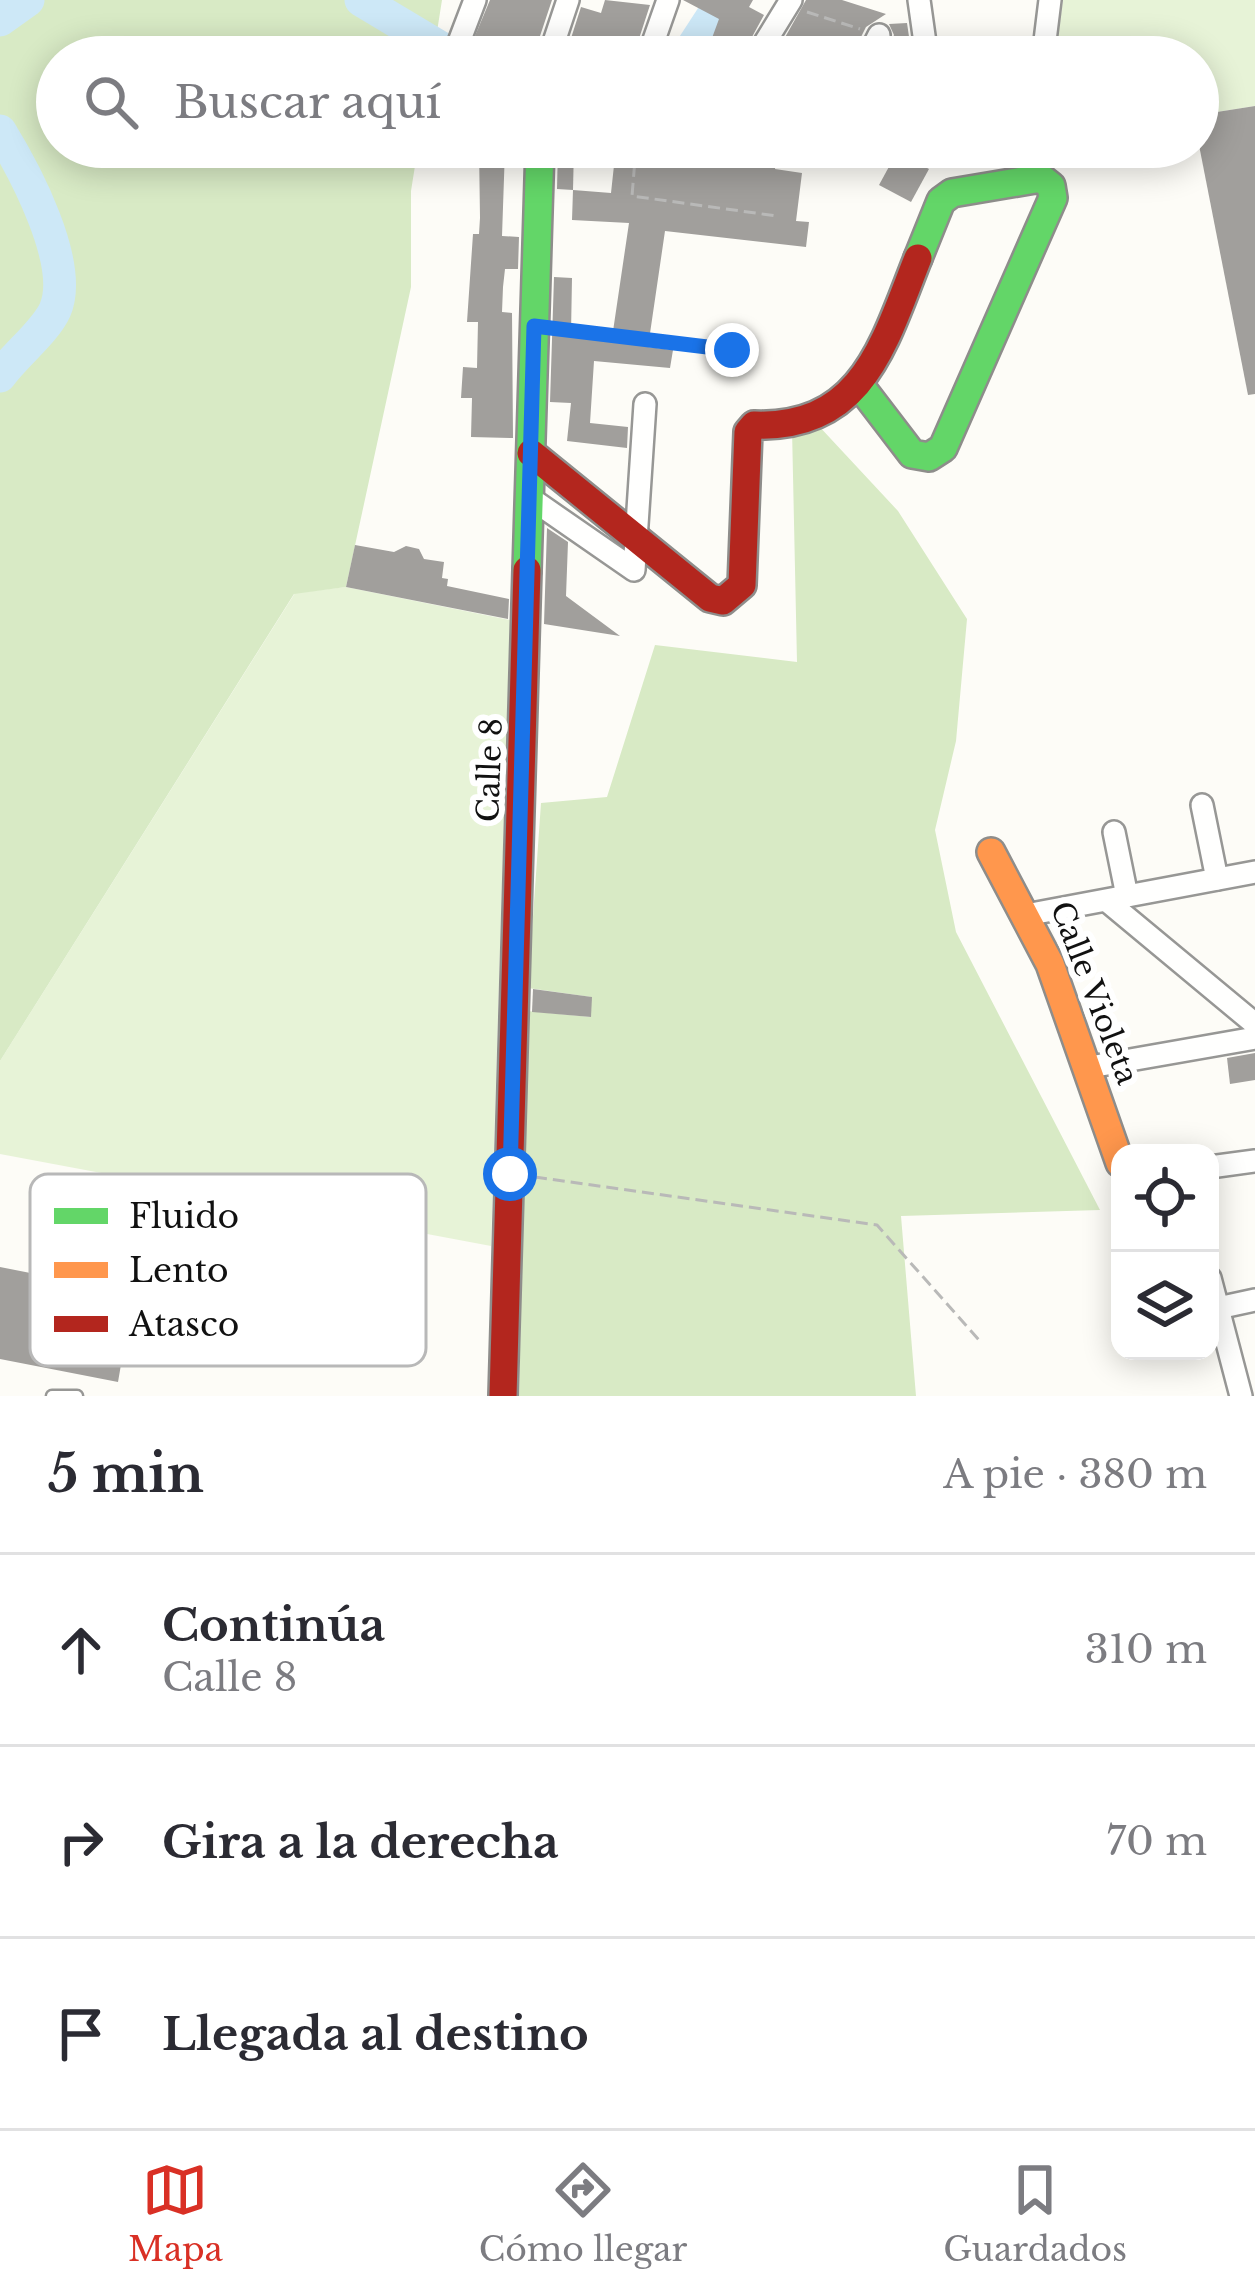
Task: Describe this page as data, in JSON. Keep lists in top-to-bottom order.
{
  "streets": {
    "street": ["Calle 8", "Calle Violeta"]
  },
  "legend": ["Fluido", "Lento", "Atasco"],
  "page": {
    "search": "Buscar aquí",
    "heading": ["5 min", "A pie · 380 m"],
    "list": [
      ["Continúa", "Calle 8", "310 m"],
      ["Gira a la derecha", "70 m"],
      "Llegada al destino"
    ],
    "nav": ["Mapa", "Cómo llegar", "Guardados"]
  }
}
